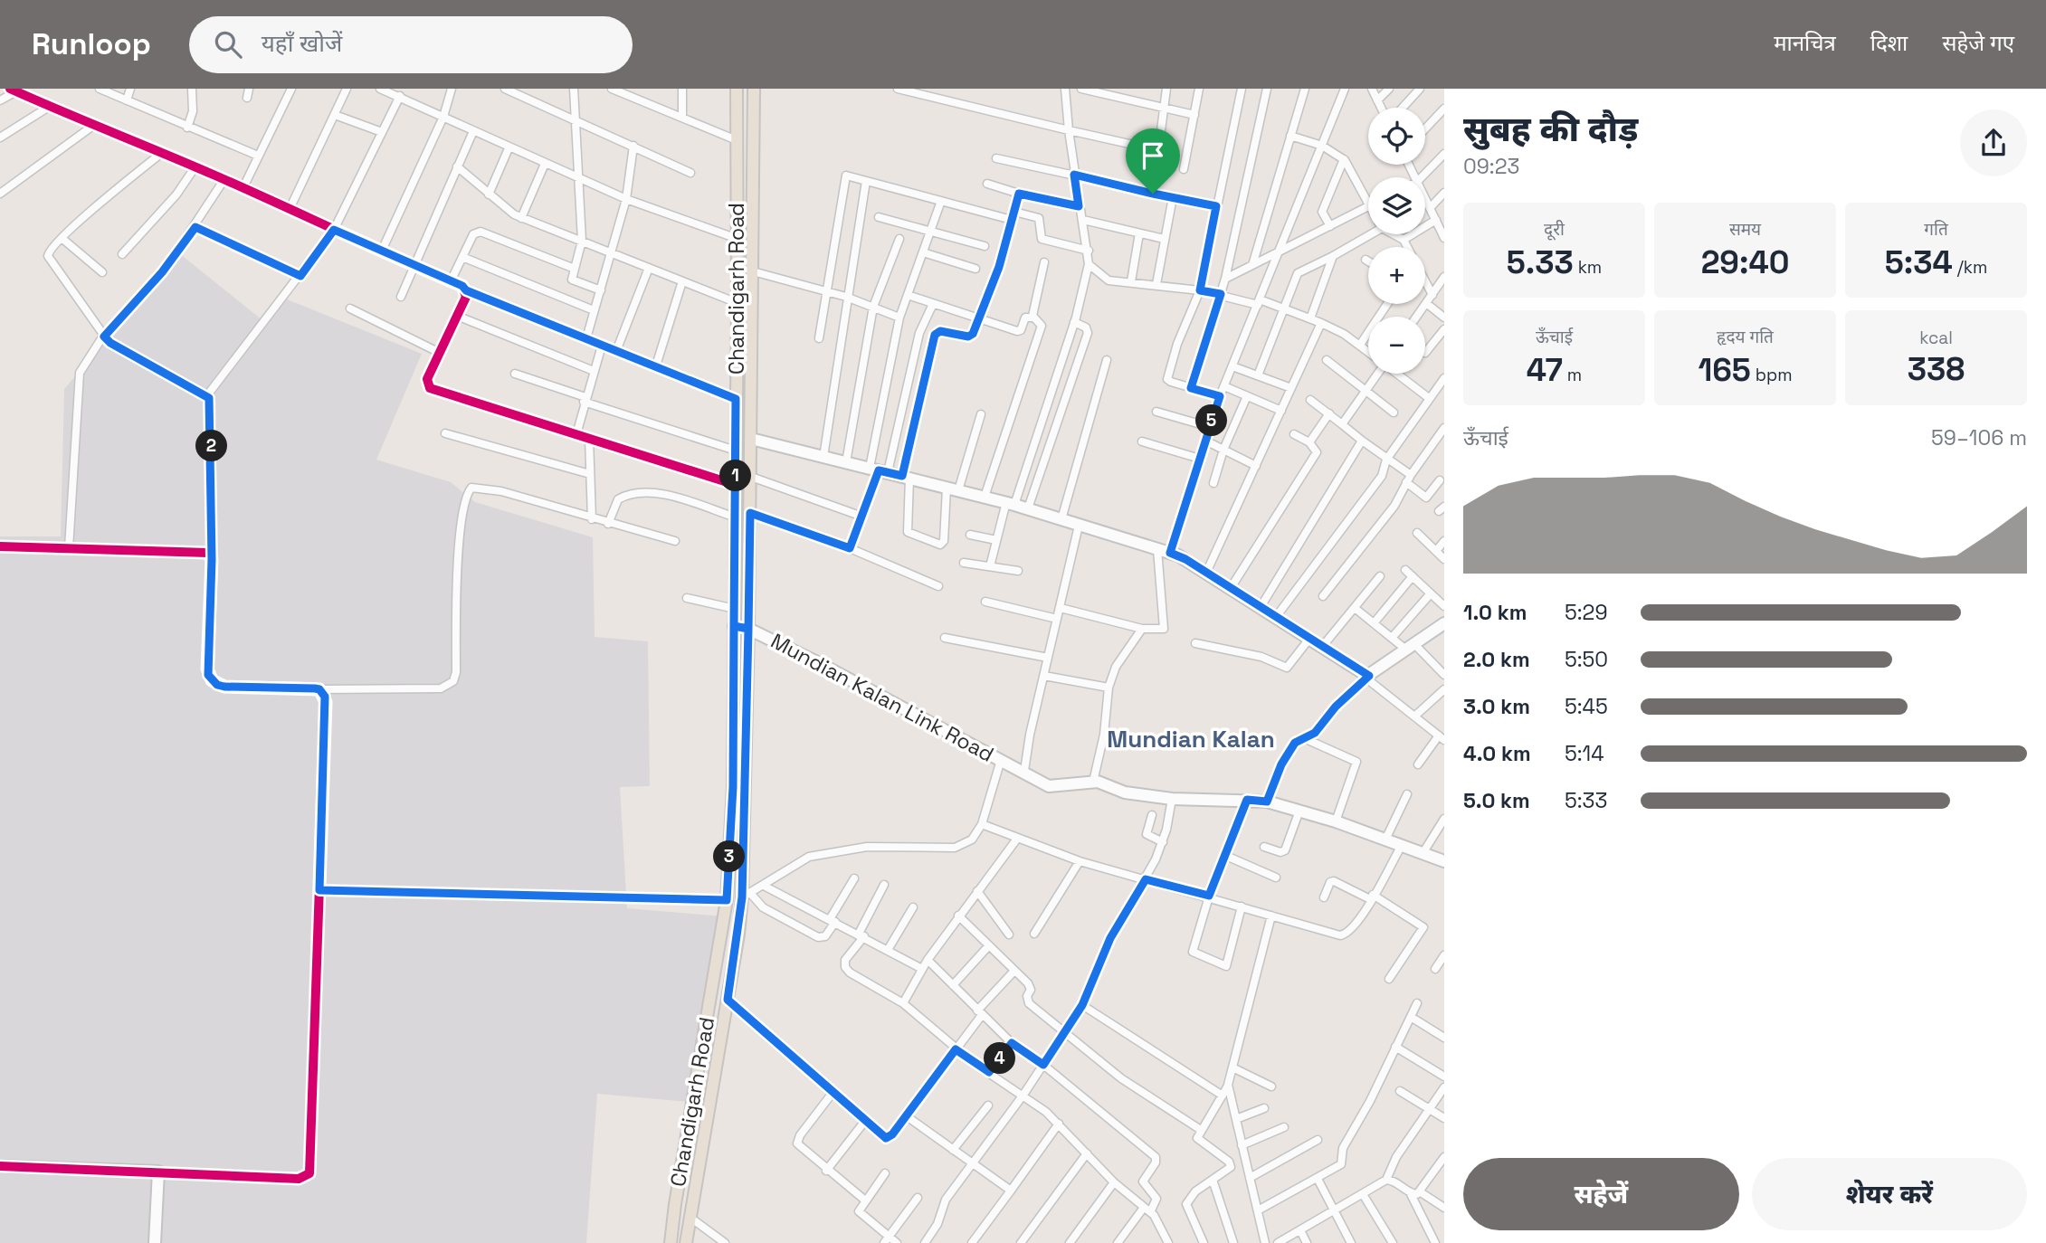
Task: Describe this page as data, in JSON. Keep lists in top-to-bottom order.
{
  "streets": {
    "main road": ["Chandigarh Road"],
    "street": ["Mundian Kalan Link Road"]
  },
  "crossings": [
    ["Chandigarh Road", "Mundian Kalan Link Road"]
  ],
  "districts": ["Mundian Kalan"],
  "page": {
    "header": "Runloop",
    "search": "यहाँ खोजें",
    "nav": ["मानचित्र", "दिशा", "सहेजे गए"],
    "heading": ["सुबह की दौड़", "09:23"],
    "map_buttons": ["+", "−"],
    "stats": [
      ["दूरी", "5.33 km"],
      ["समय", "29:40"],
      ["गति", "5:34 /km"],
      ["ऊँचाई", "47 m"],
      ["हृदय गति", "165 bpm"],
      ["kcal", "338"]
    ],
    "pins": [
      "5",
      "2",
      "1",
      "3",
      "4"
    ],
    "chart": ["ऊँचाई", "59–106 m"],
    "list": [
      {
        "name": "1.0 km",
        "note": "5:29"
      },
      {
        "name": "2.0 km",
        "note": "5:50"
      },
      {
        "name": "3.0 km",
        "note": "5:45"
      },
      {
        "name": "4.0 km",
        "note": "5:14"
      },
      {
        "name": "5.0 km",
        "note": "5:33"
      }
    ],
    "buttons": ["सहेजें", "शेयर करें"]
  }
}
